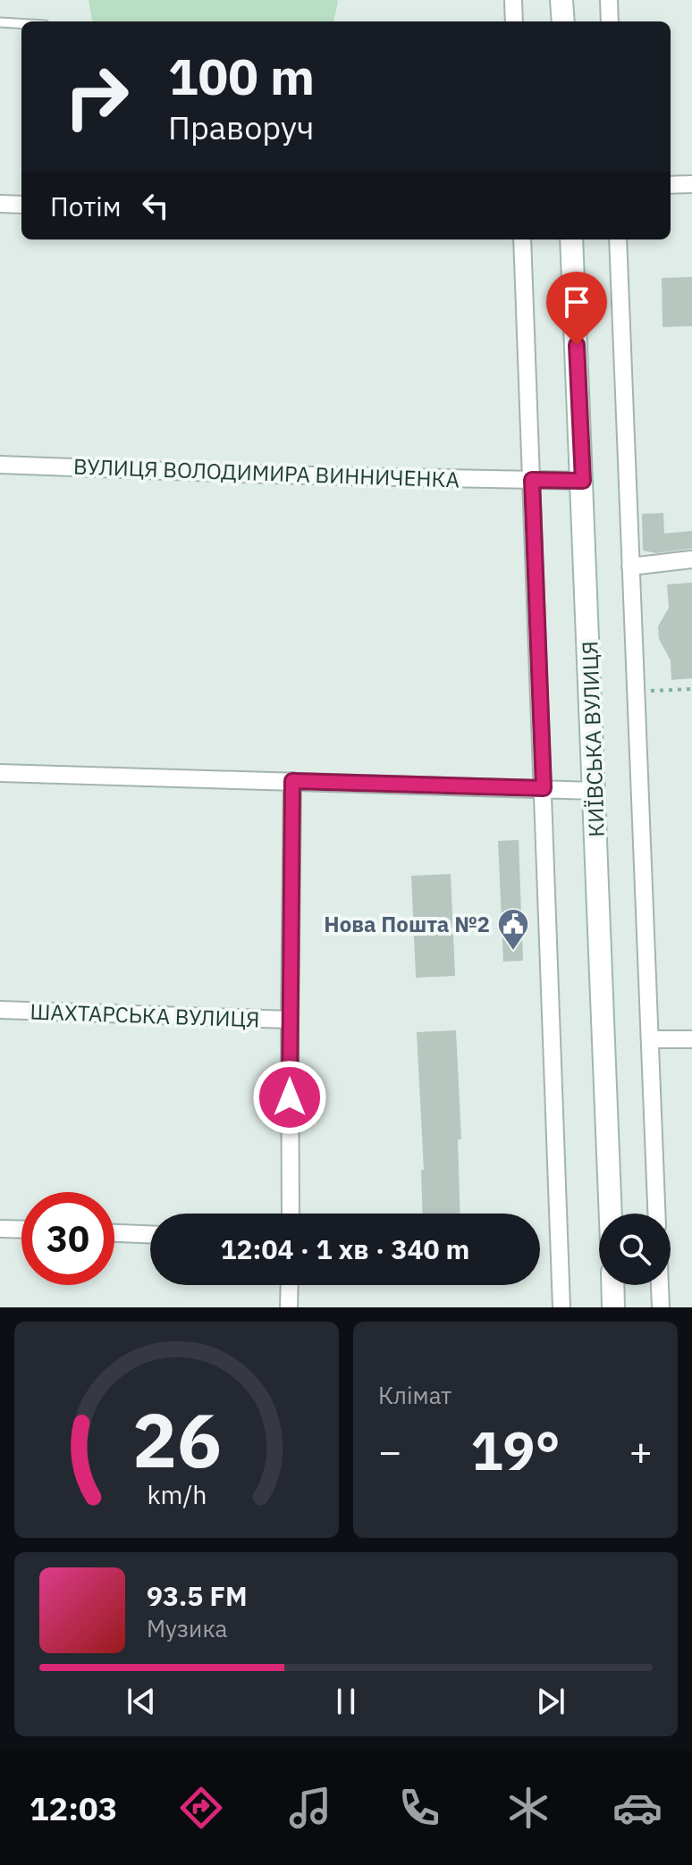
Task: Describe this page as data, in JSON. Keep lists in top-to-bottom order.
{
  "streets": {
    "main road": ["КИЇВСЬКА ВУЛИЦЯ"],
    "street": ["ВУЛИЦЯ ВОЛОДИМИРА ВИННИЧЕНКА", "ШАХТАРСЬКА ВУЛИЦЯ"]
  },
  "crossings": [
    ["ВУЛИЦЯ ВОЛОДИМИРА ВИННИЧЕНКА", "КИЇВСЬКА ВУЛИЦЯ"]
  ],
  "places": {
    "public building": ["Нова Пошта №2"]
  },
  "page": {
    "turn": ["100 m", "Праворуч"],
    "then": "Потім",
    "limit": "30",
    "trip": "12:04 · 1 хв · 340 m",
    "tile": "Клімат",
    "heat": ["−", "19°", "+"],
    "song": ["93.5 FM", "Музика"],
    "tabs": "12:03",
    "gauge": ["26", "km/h"]
  }
}
